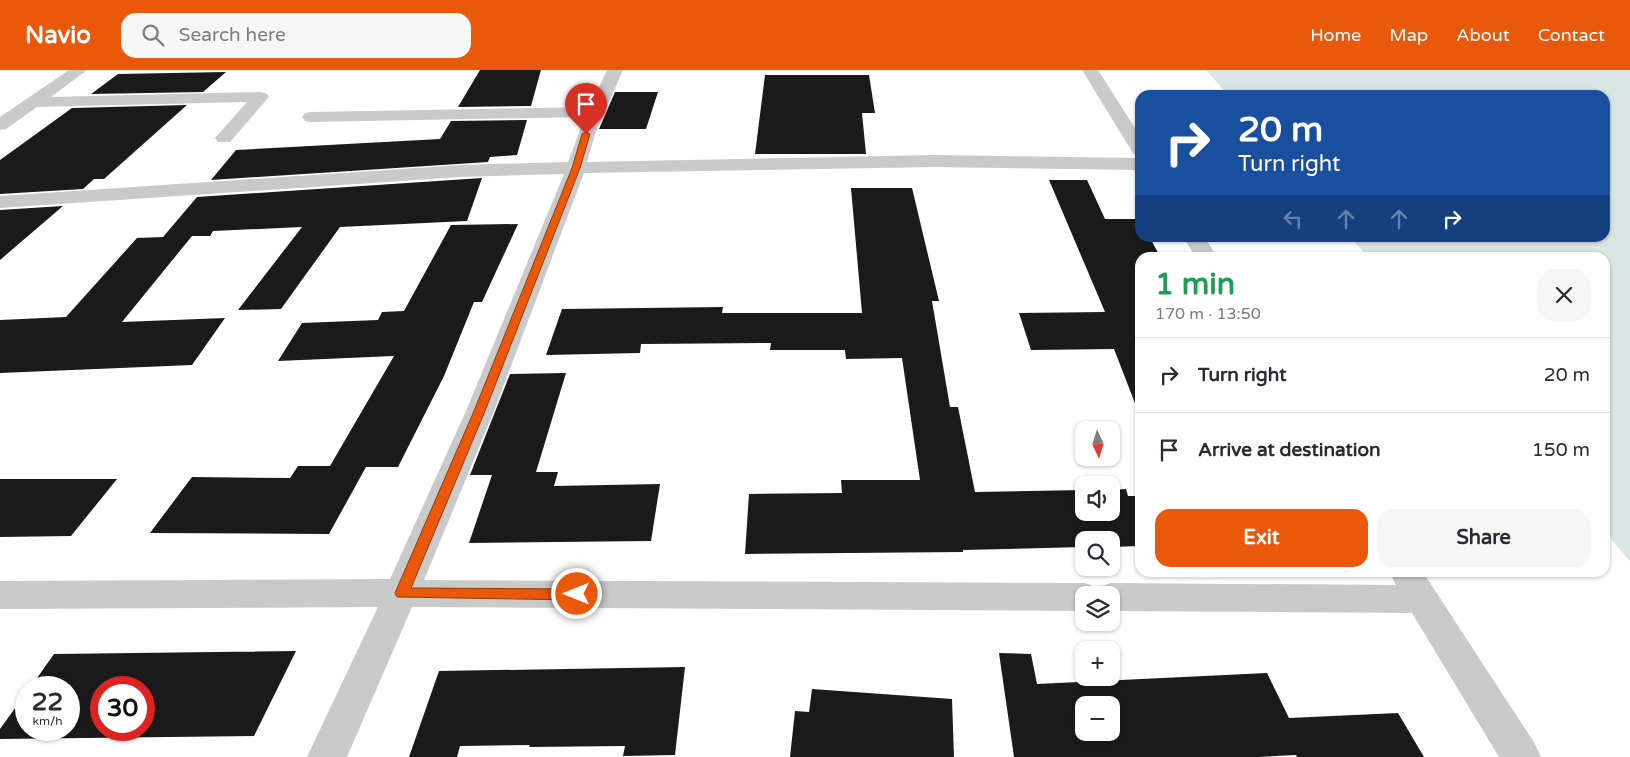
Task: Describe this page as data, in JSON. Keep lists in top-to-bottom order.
{
  "north": "bottom",
  "page": {
    "header": "Navio",
    "search": "Search here",
    "nav": [
      "Home",
      "Map",
      "About",
      "Contact"
    ],
    "turn": ["20 m", "Turn right"],
    "heading": ["1 min", "170 m · 13:50"],
    "list": [
      {
        "name": "Turn right",
        "value": "20 m"
      },
      {
        "name": "Arrive at destination",
        "value": "150 m"
      }
    ],
    "map_buttons": ["+", "−"],
    "buttons": ["Exit", "Share"],
    "speed": "22 km/h",
    "limit": "30"
  }
}
